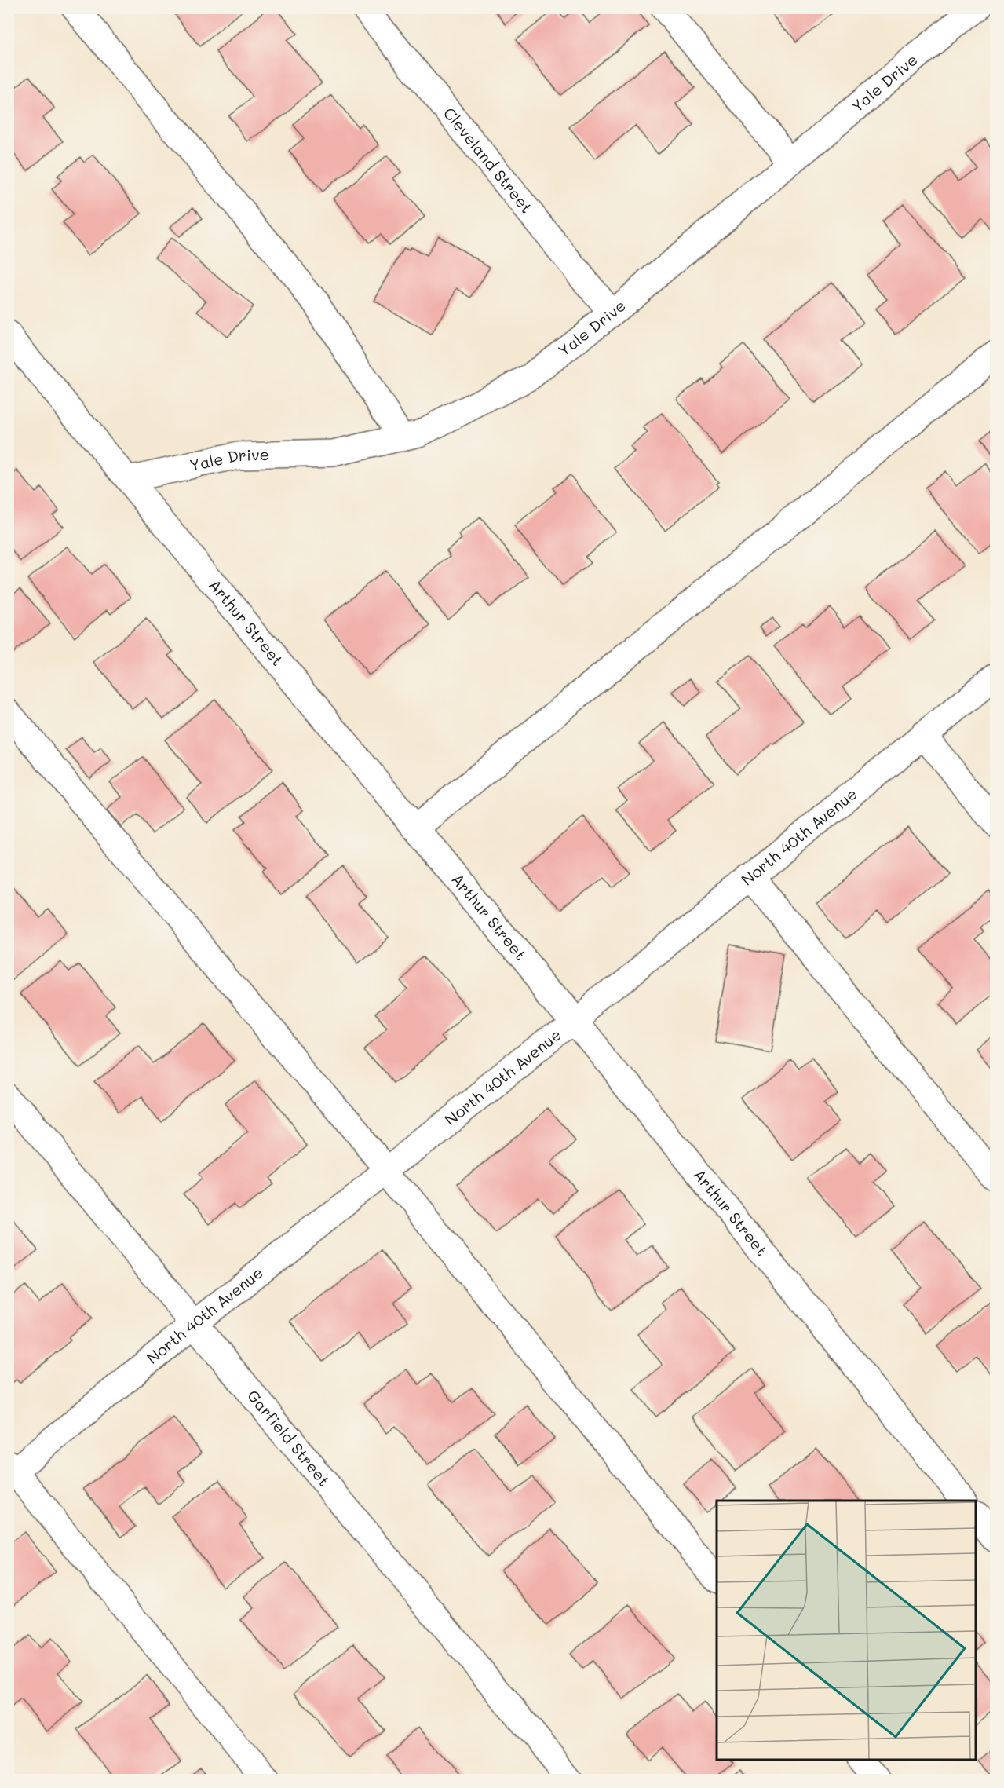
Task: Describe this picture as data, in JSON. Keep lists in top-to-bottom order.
{
  "streets": {
    "street": [
      "Yale Drive",
      "Cleveland Street",
      "Arthur Street",
      "North 40th Avenue",
      "Garfield Street"
    ]
  },
  "crossings": [
    ["Yale Drive", "Cleveland Street"],
    ["Yale Drive", "Arthur Street"],
    ["Arthur Street", "North 40th Avenue"],
    ["North 40th Avenue", "Garfield Street"]
  ]
}
